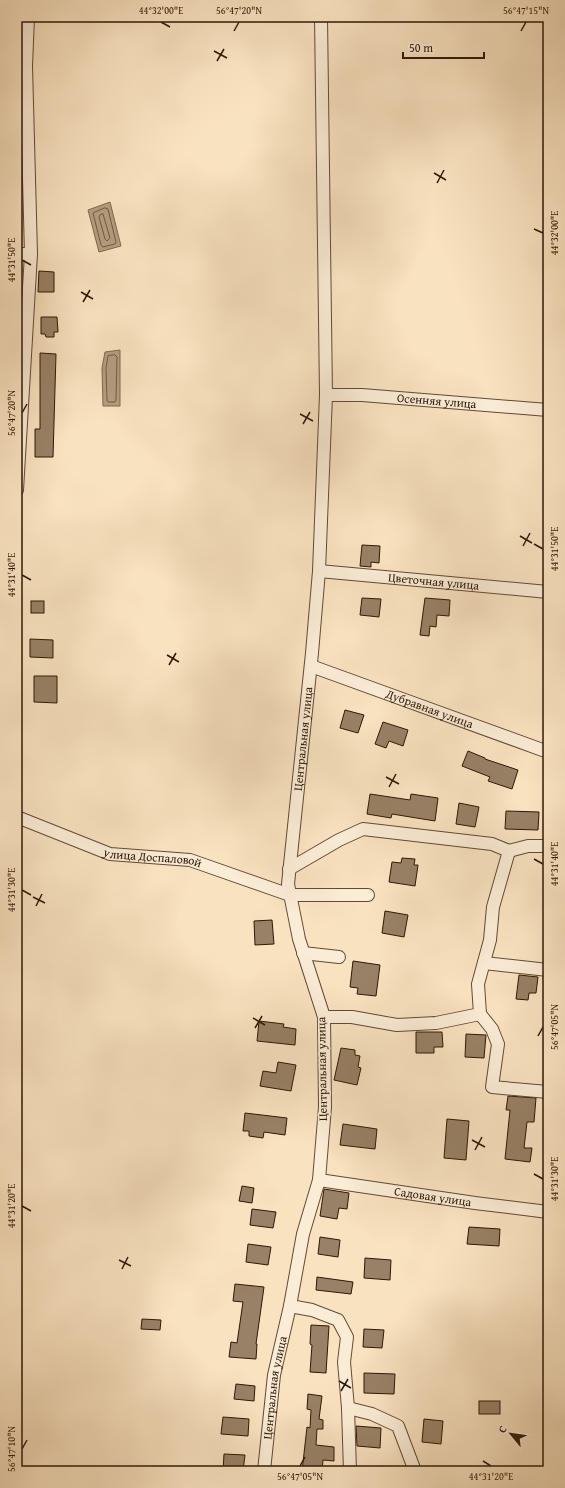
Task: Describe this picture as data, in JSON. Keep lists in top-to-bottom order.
{
  "streets": {
    "street": [
      "Осенняя улица",
      "Цветочная улица",
      "Дубравная улица",
      "Центральная улица",
      "улица Доспаловой",
      "Садовая улица"
    ]
  },
  "crossings": [
    ["Осенняя улица", "Центральная улица"],
    ["Цветочная улица", "Центральная улица"],
    ["Дубравная улица", "Центральная улица"],
    ["Центральная улица", "улица Доспаловой"],
    ["Центральная улица", "Садовая улица"]
  ],
  "scale_bar": "50 m",
  "north": "top left",
  "coordinates": [
    "44°32'00\"E",
    "56°47'20\"N",
    "56°47'15\"N",
    "44°31'50\"E",
    "44°31'40\"E",
    "44°31'30\"E",
    "56°47'05\"N",
    "44°31'20\"E",
    "56°47'10\"N"
  ]
}
